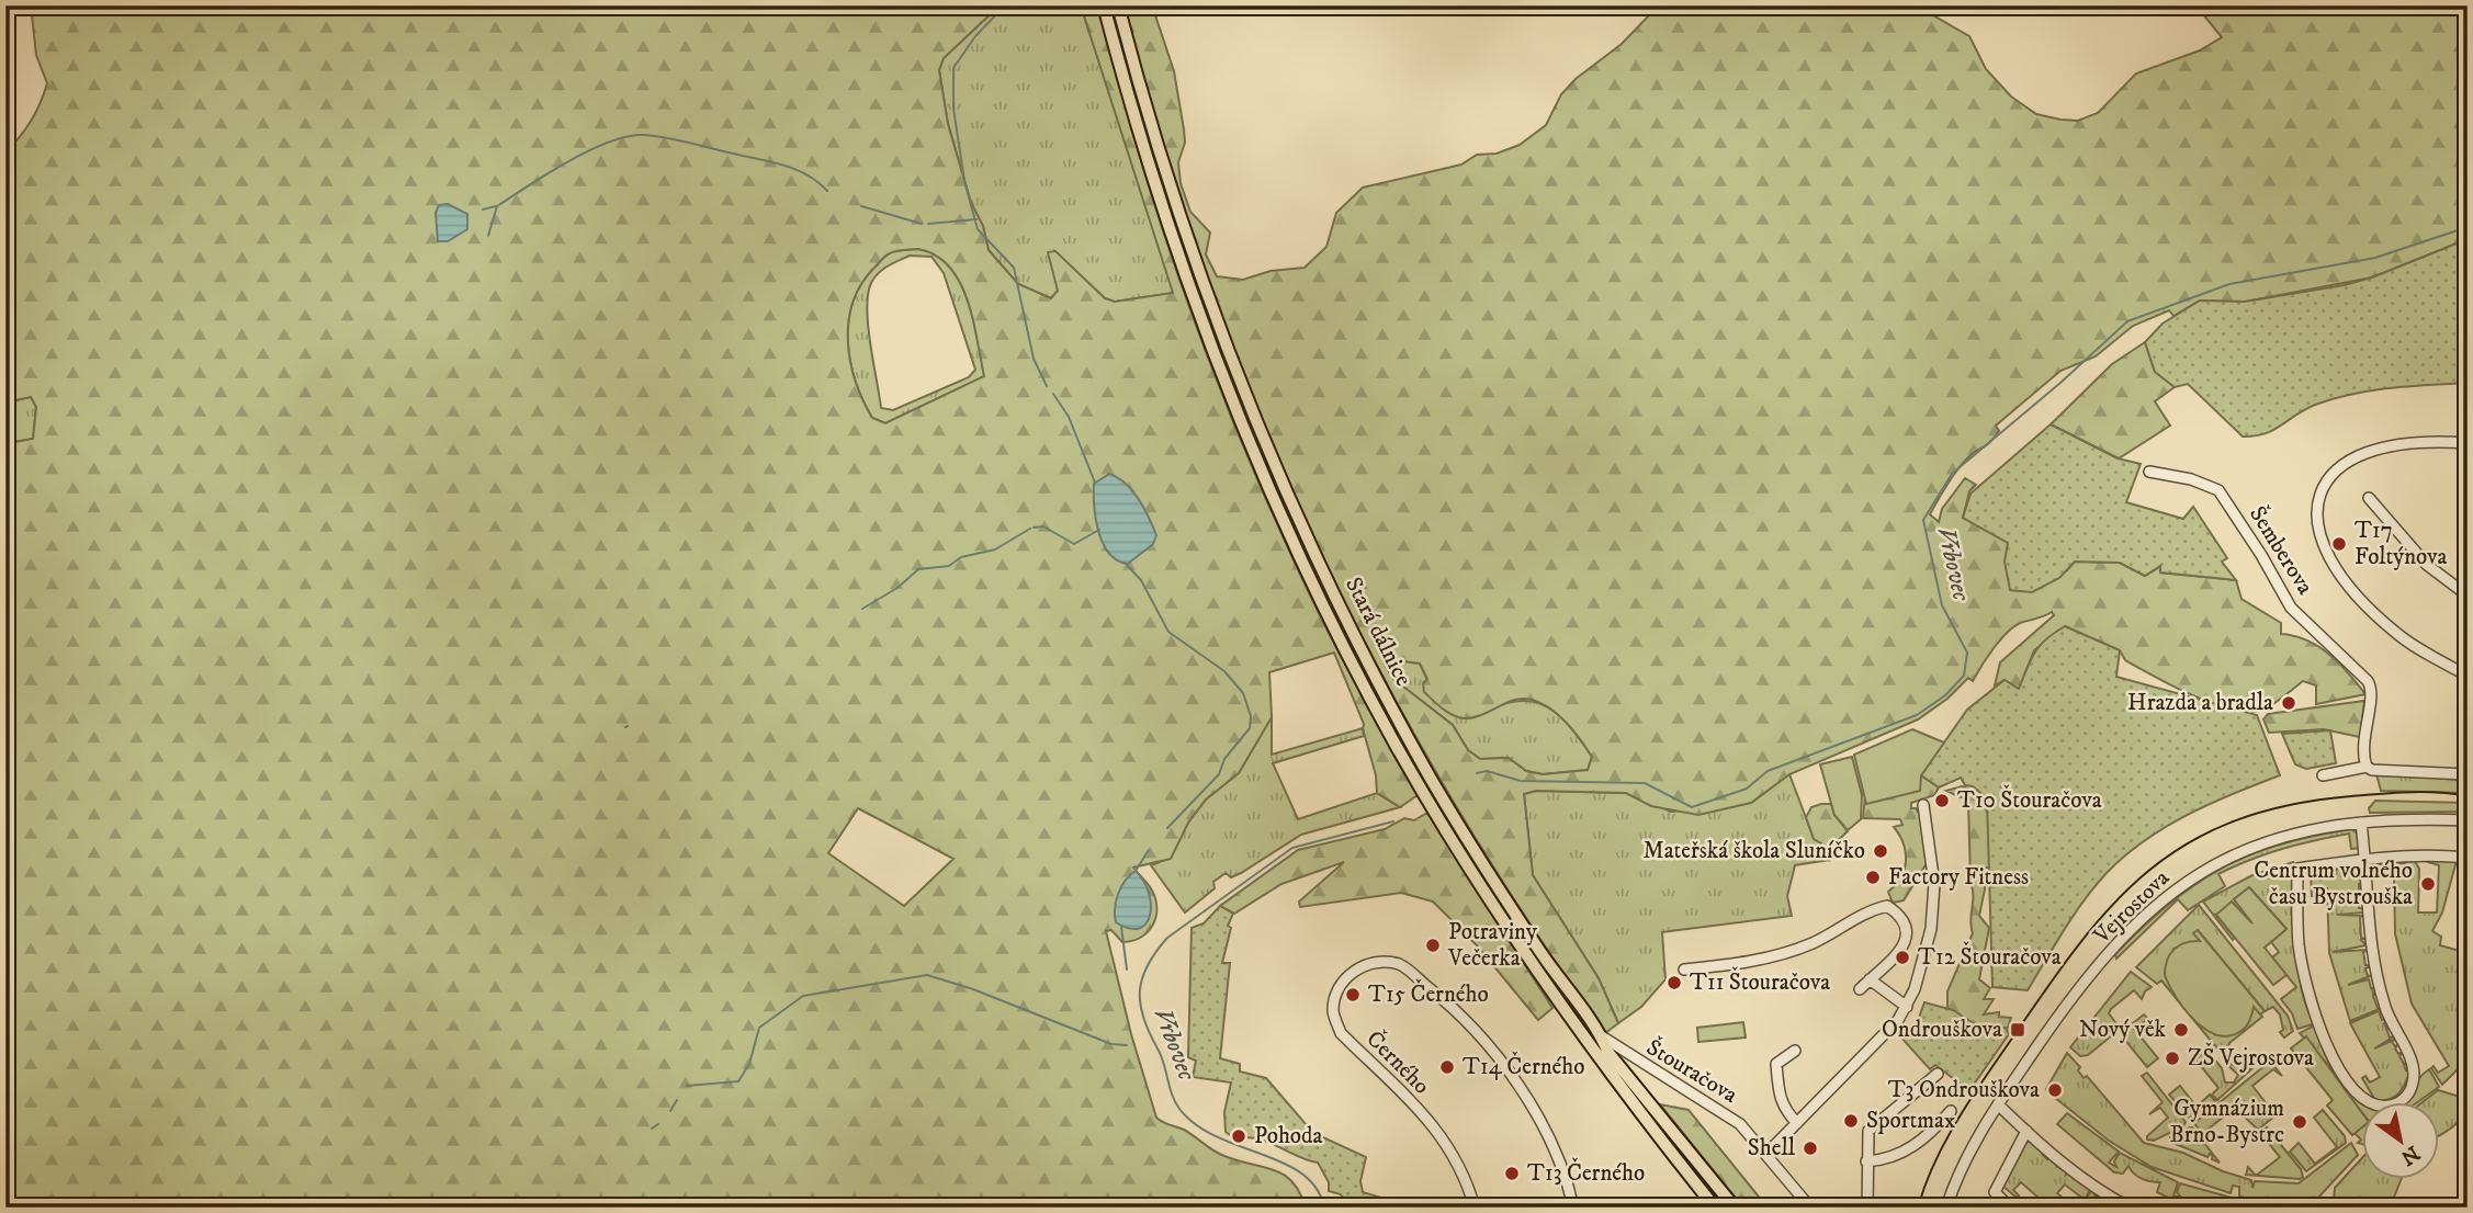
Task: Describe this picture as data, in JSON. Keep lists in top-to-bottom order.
{
  "streets": {
    "main road": ["Stará dálnice"],
    "street": [
      "Šemberova",
      "Vejrostova",
      "Černého",
      "Štouračova"
    ]
  },
  "crossings": [
    ["Stará dálnice", "Štouračova"]
  ],
  "water": ["Vrbovec"],
  "places": {
    "other": [
      "T17 Foltýnova",
      "Hrazda a bradla",
      "T10 Štouračova",
      "Mateřská škola Sluníčko",
      "Factory Fitness",
      "Centrum volného času Bystrouška",
      "Potraviny Večerka",
      "T12 Štouračova",
      "T11 Štouračova",
      "T15 Černého",
      "Nový věk",
      "ZŠ Vejrostova",
      "T14 Černého",
      "T3 Ondrouškova",
      "Sportmax",
      "Gymnázium Brno-Bystrc",
      "Pohoda",
      "Shell",
      "T13 Černého"
    ],
    "transit": ["Ondrouškova"]
  },
  "north": "bottom right"
}
